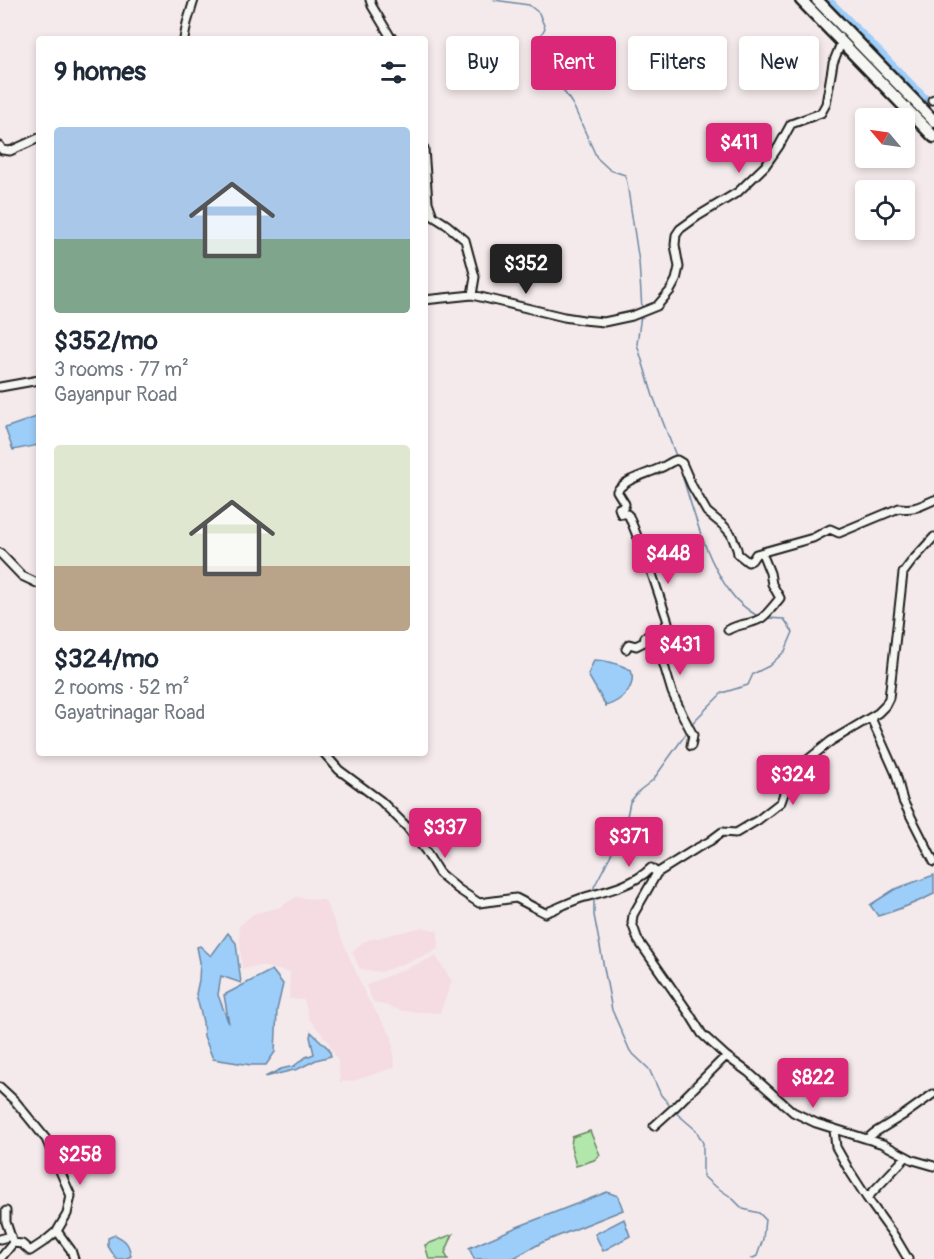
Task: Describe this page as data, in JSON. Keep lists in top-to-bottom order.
{
  "north": "top left",
  "page": {
    "chip": [
      "Buy",
      "Rent",
      "Filters",
      "New"
    ],
    "heading": "9 homes",
    "list": [
      {
        "name": "$352/mo",
        "note": "3 rooms · 77 m² · Gayanpur Road"
      },
      {
        "name": "$324/mo",
        "note": "2 rooms · 52 m² · Gayatrinagar Road"
      }
    ],
    "price": [
      "$411",
      "$352",
      "$448",
      "$431",
      "$324",
      "$337",
      "$371",
      "$822",
      "$258"
    ]
  }
}
